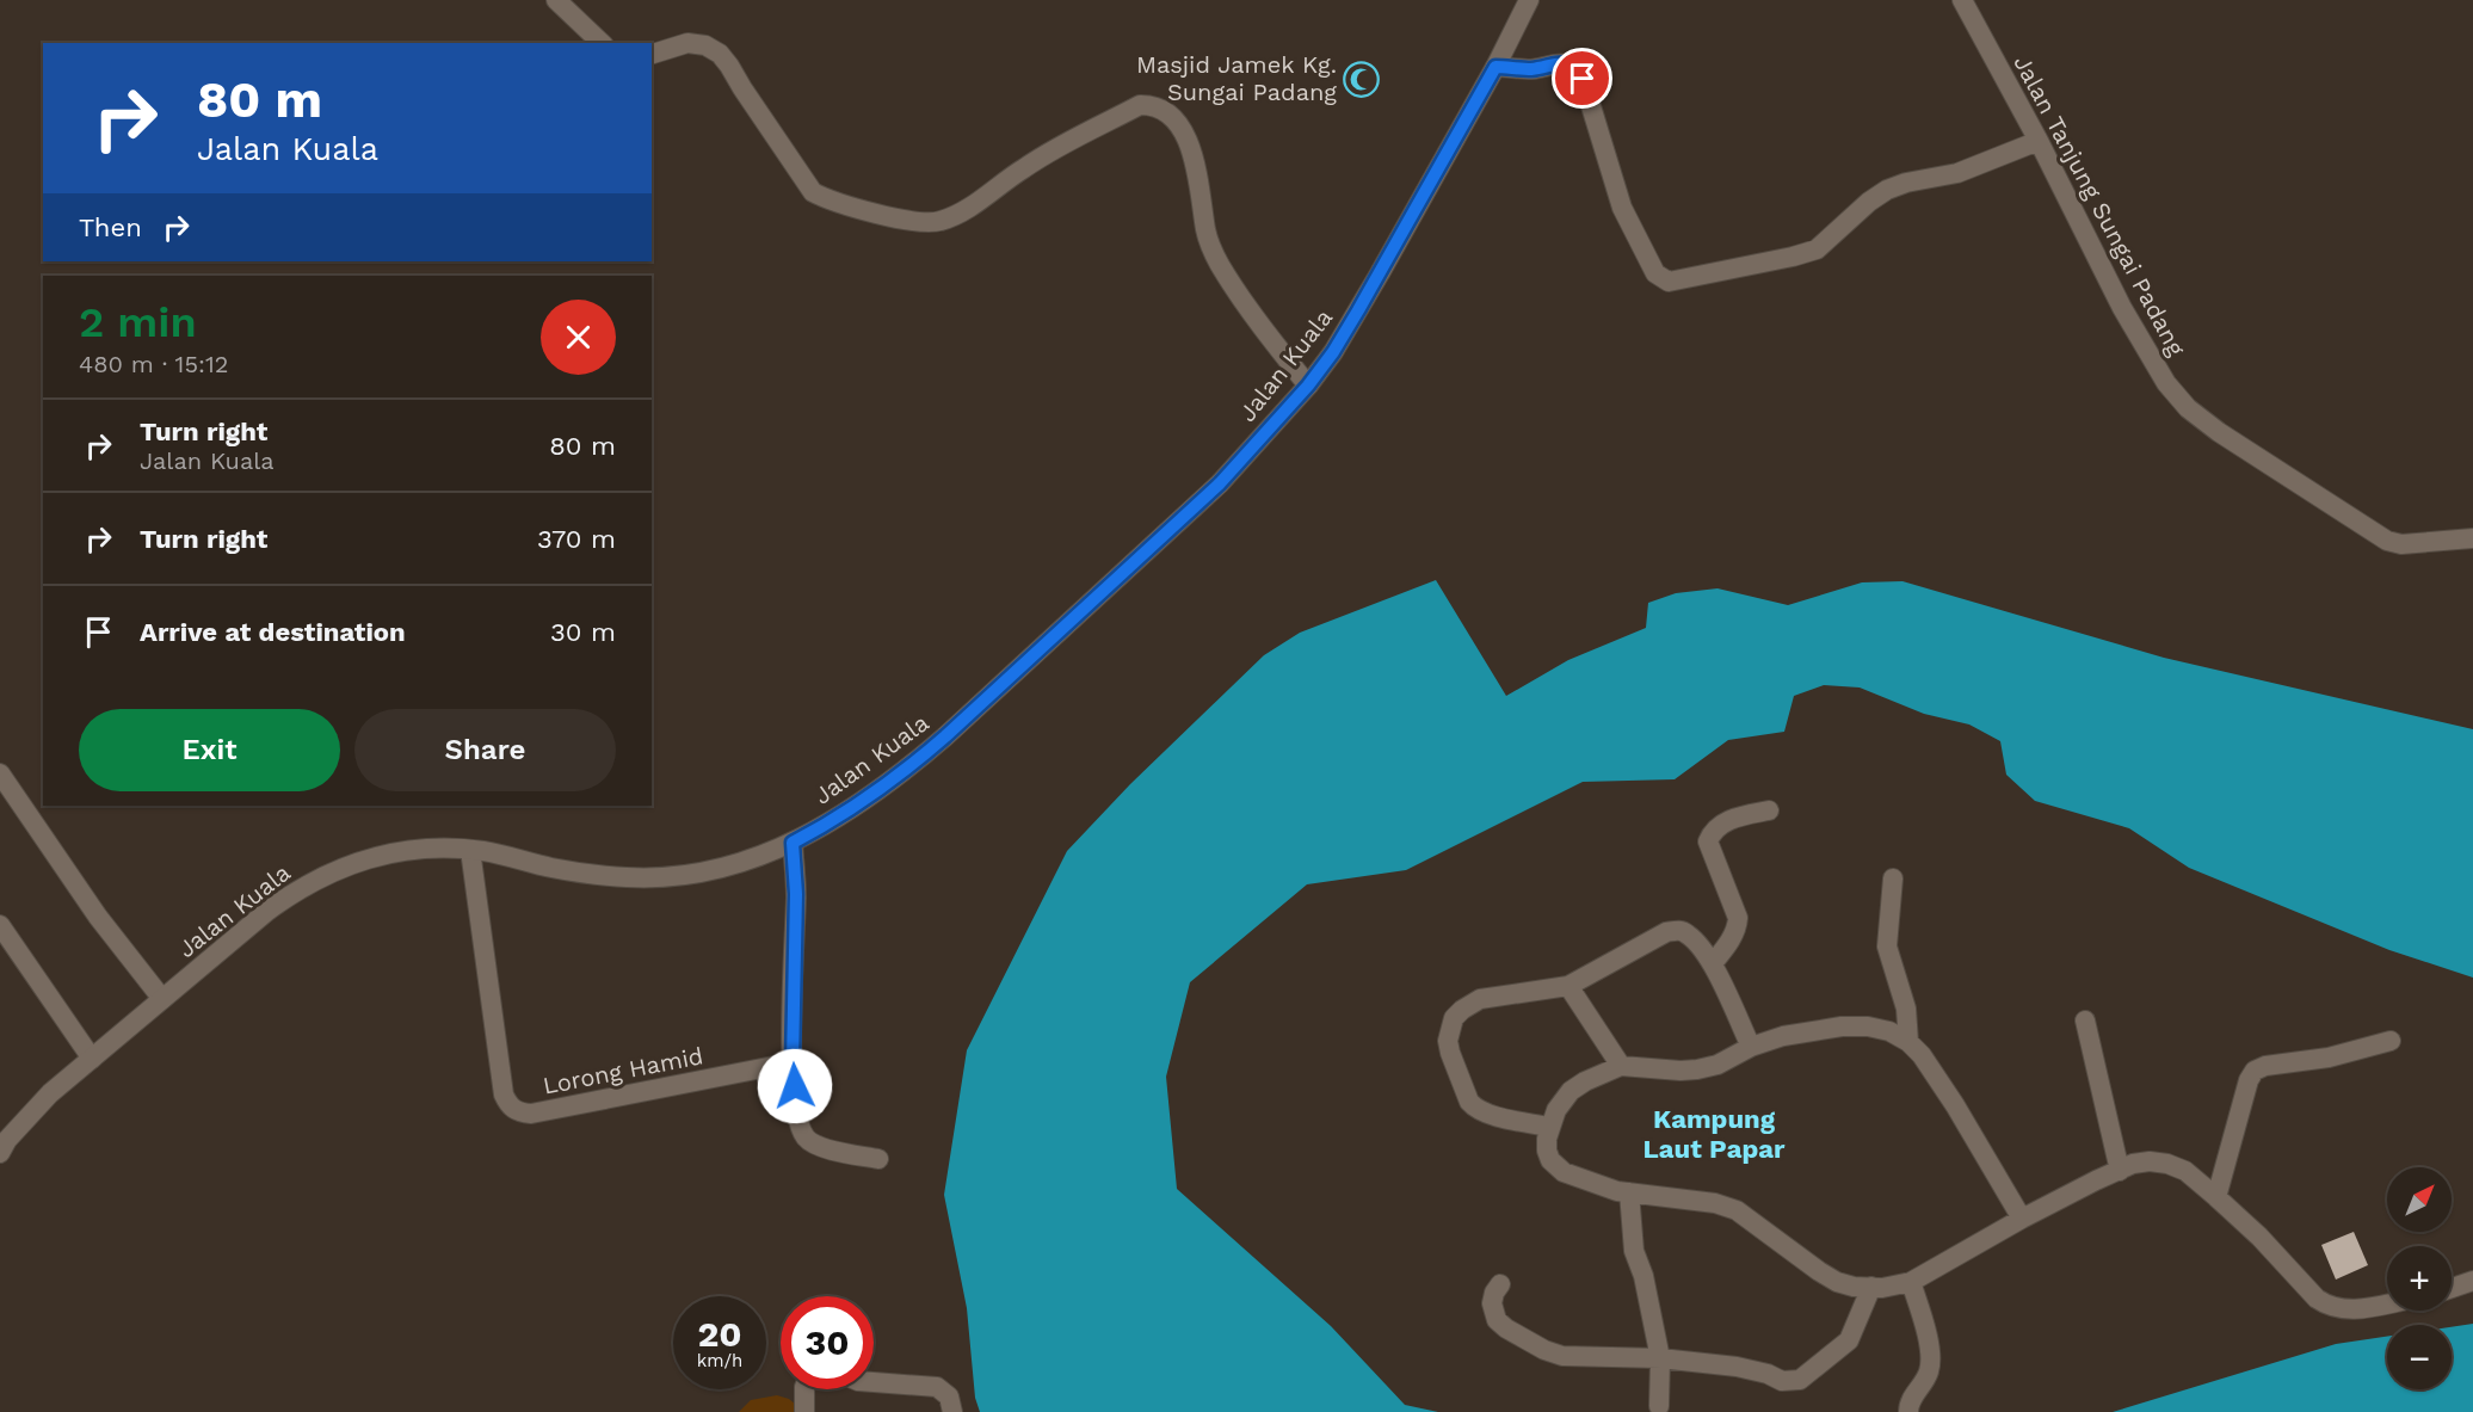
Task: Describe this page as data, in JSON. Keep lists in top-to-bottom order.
{
  "streets": {
    "street": ["Jalan Tanjung Sungai Padang", "Jalan Kuala", "Lorong Hamid"]
  },
  "crossings": [
    ["Jalan Kuala", "Lorong Hamid"]
  ],
  "districts": ["Kampung Laut Papar"],
  "places": {
    "mosque": ["Masjid Jamek Kg. Sungai Padang"]
  },
  "north": "top right",
  "page": {
    "turn": ["80 m", "Jalan Kuala"],
    "then": "Then",
    "heading": ["2 min", "480 m · 15:12"],
    "list": [
      {
        "name": "Turn right",
        "note": "Jalan Kuala",
        "value": "80 m"
      },
      {
        "name": "Turn right",
        "value": "370 m"
      },
      {
        "name": "Arrive at destination",
        "value": "30 m"
      }
    ],
    "buttons": ["Exit", "Share"],
    "map_buttons": ["+", "−"],
    "speed": "20 km/h",
    "limit": "30"
  }
}
